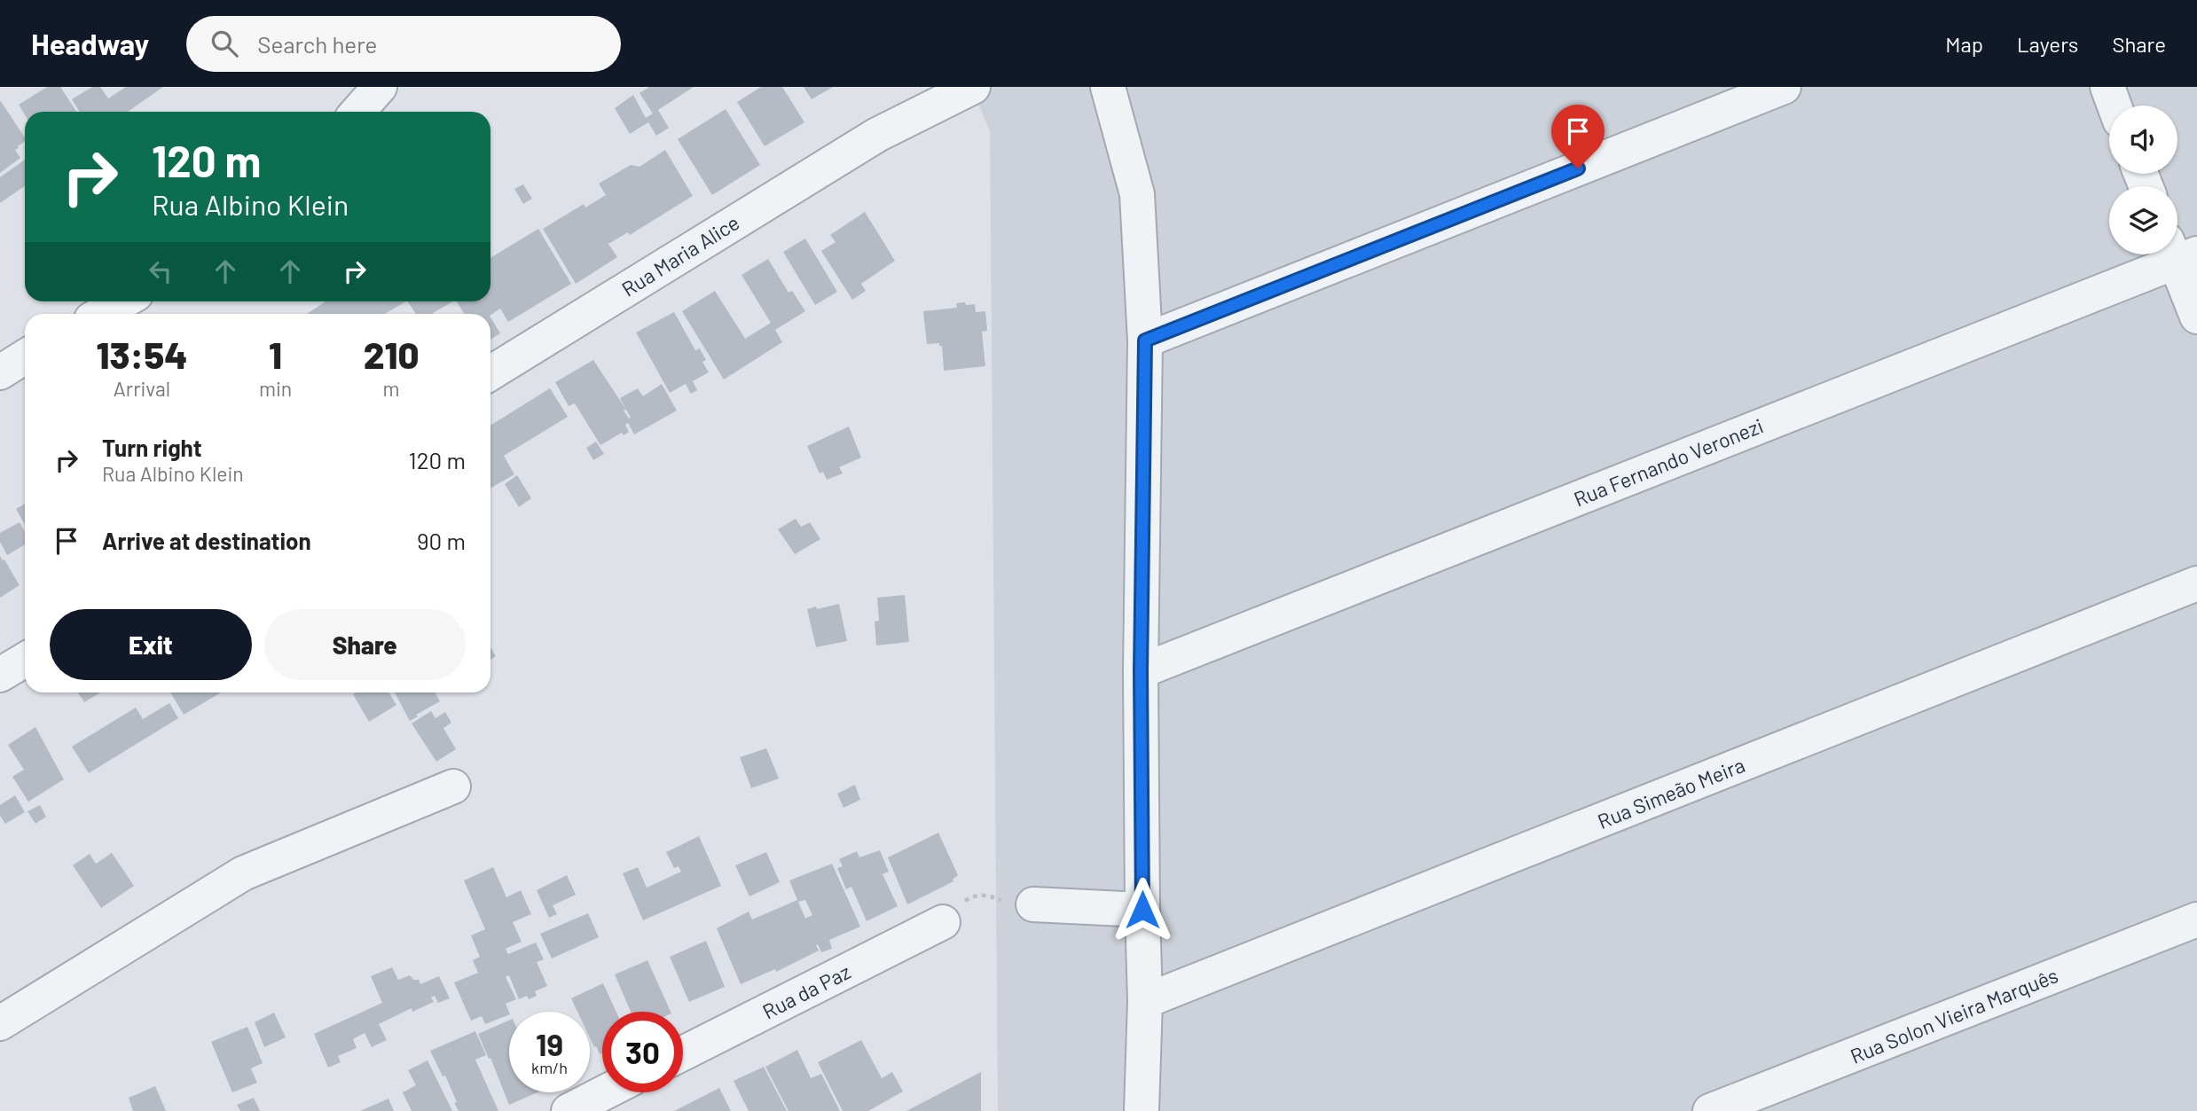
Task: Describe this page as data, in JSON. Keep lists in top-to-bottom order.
{
  "streets": {
    "street": [
      "Rua Maria Alice",
      "Rua Fernando Veronezi",
      "Rua Simeão Meira",
      "Rua da Paz",
      "Rua Solon Vieira Marquês"
    ]
  },
  "page": {
    "header": "Headway",
    "search": "Search here",
    "nav": ["Map", "Layers", "Share"],
    "turn": ["120 m", "Rua Albino Klein"],
    "eta": [
      "13:54",
      "Arrival",
      "1",
      "min",
      "210",
      "m"
    ],
    "list": [
      {
        "name": "Turn right",
        "note": "Rua Albino Klein",
        "value": "120 m"
      },
      {
        "name": "Arrive at destination",
        "value": "90 m"
      }
    ],
    "buttons": ["Exit", "Share"],
    "speed": "19 km/h",
    "limit": "30"
  }
}
